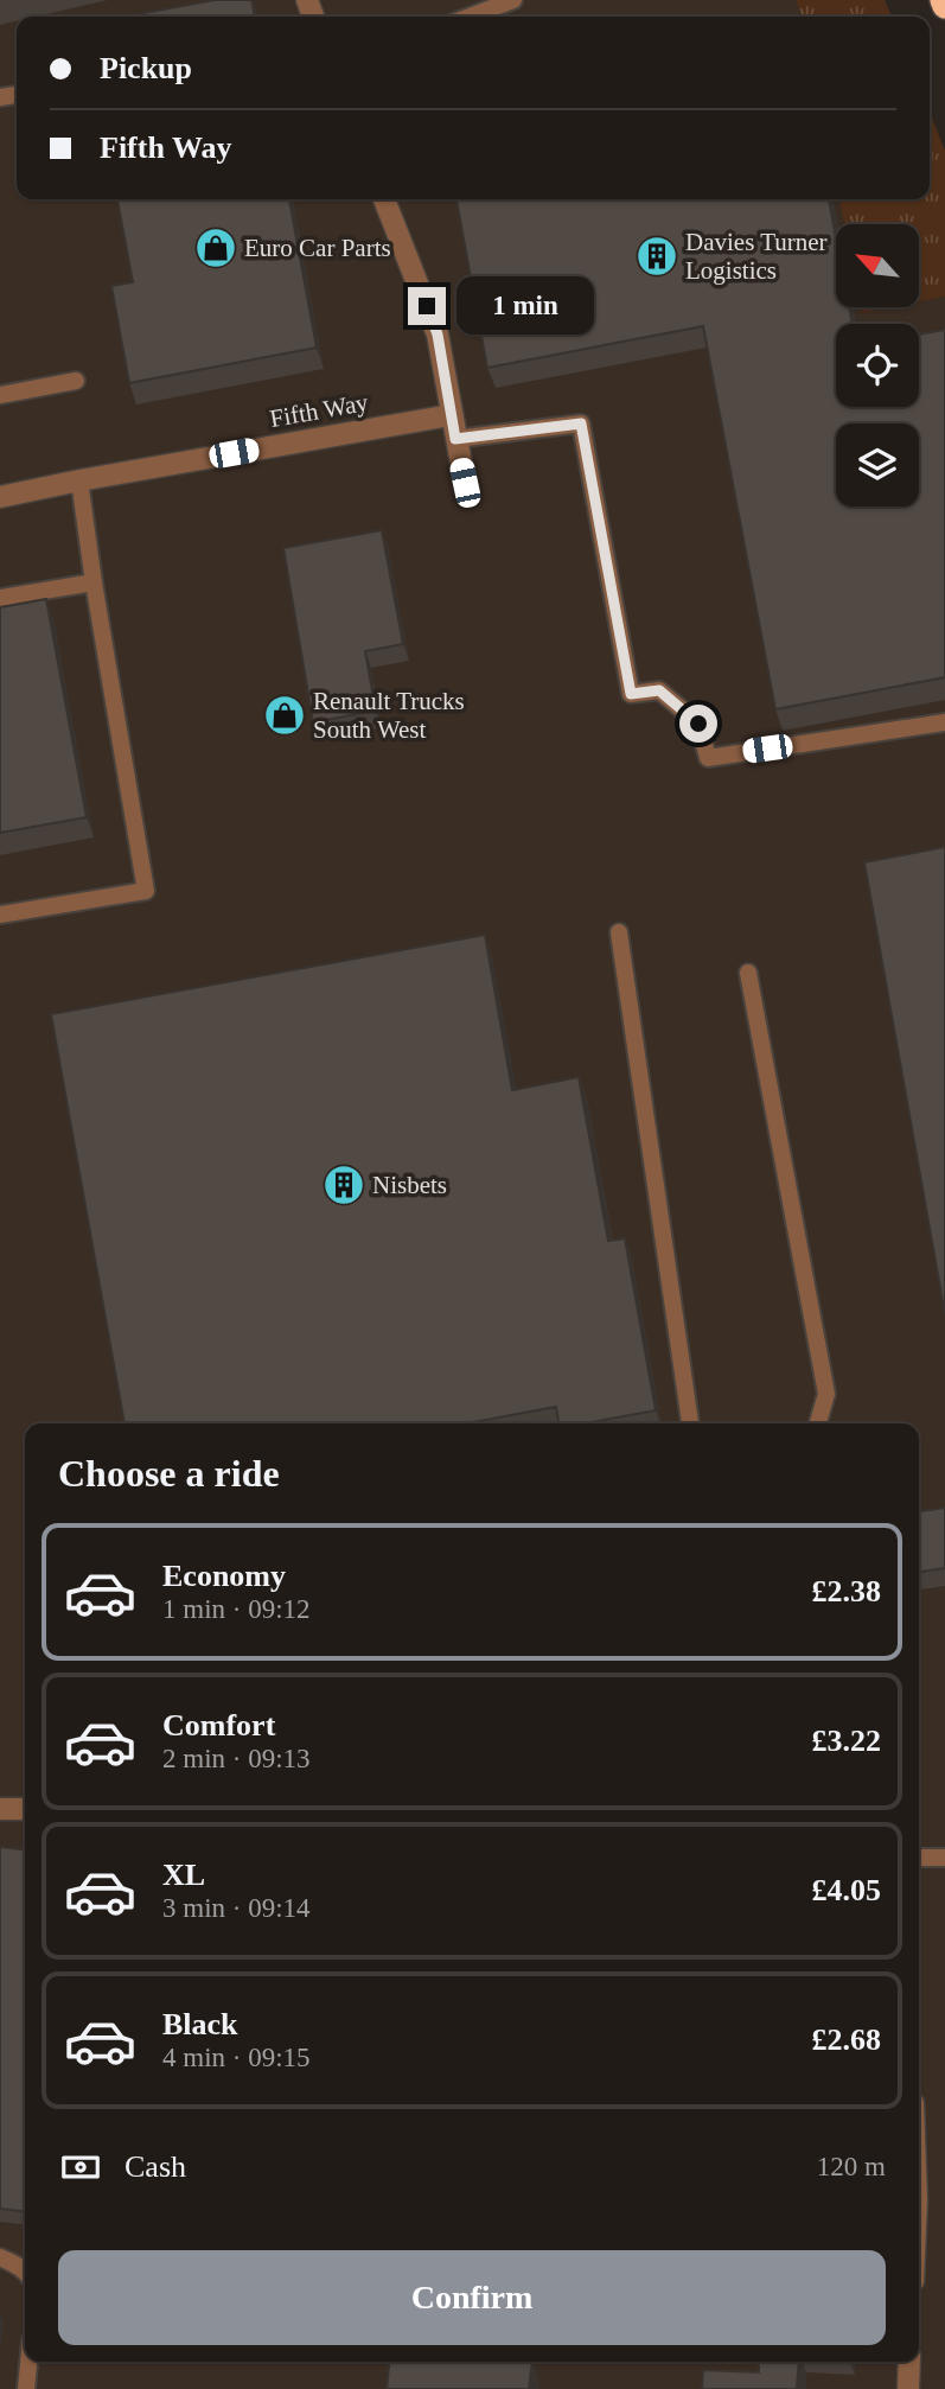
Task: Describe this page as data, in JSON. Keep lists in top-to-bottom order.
{
  "streets": {
    "street": ["Fifth Way"]
  },
  "places": {
    "shop": ["Euro Car Parts", "Renault Trucks South West"],
    "building": ["Davies Turner Logistics", "Nisbets"]
  },
  "north": "top left",
  "page": {
    "banner": ["Pickup", "Fifth Way"],
    "bubble": "1 min",
    "heading": "Choose a ride",
    "list": [
      {
        "name": "Economy",
        "note": "1 min · 09:12",
        "value": "£2.38"
      },
      {
        "name": "Comfort",
        "note": "2 min · 09:13",
        "value": "£3.22"
      },
      {
        "name": "XL",
        "note": "3 min · 09:14",
        "value": "£4.05"
      },
      {
        "name": "Black",
        "note": "4 min · 09:15",
        "value": "£2.68"
      }
    ],
    "pay": ["Cash", "120 m"],
    "buttons": "Confirm"
  }
}
